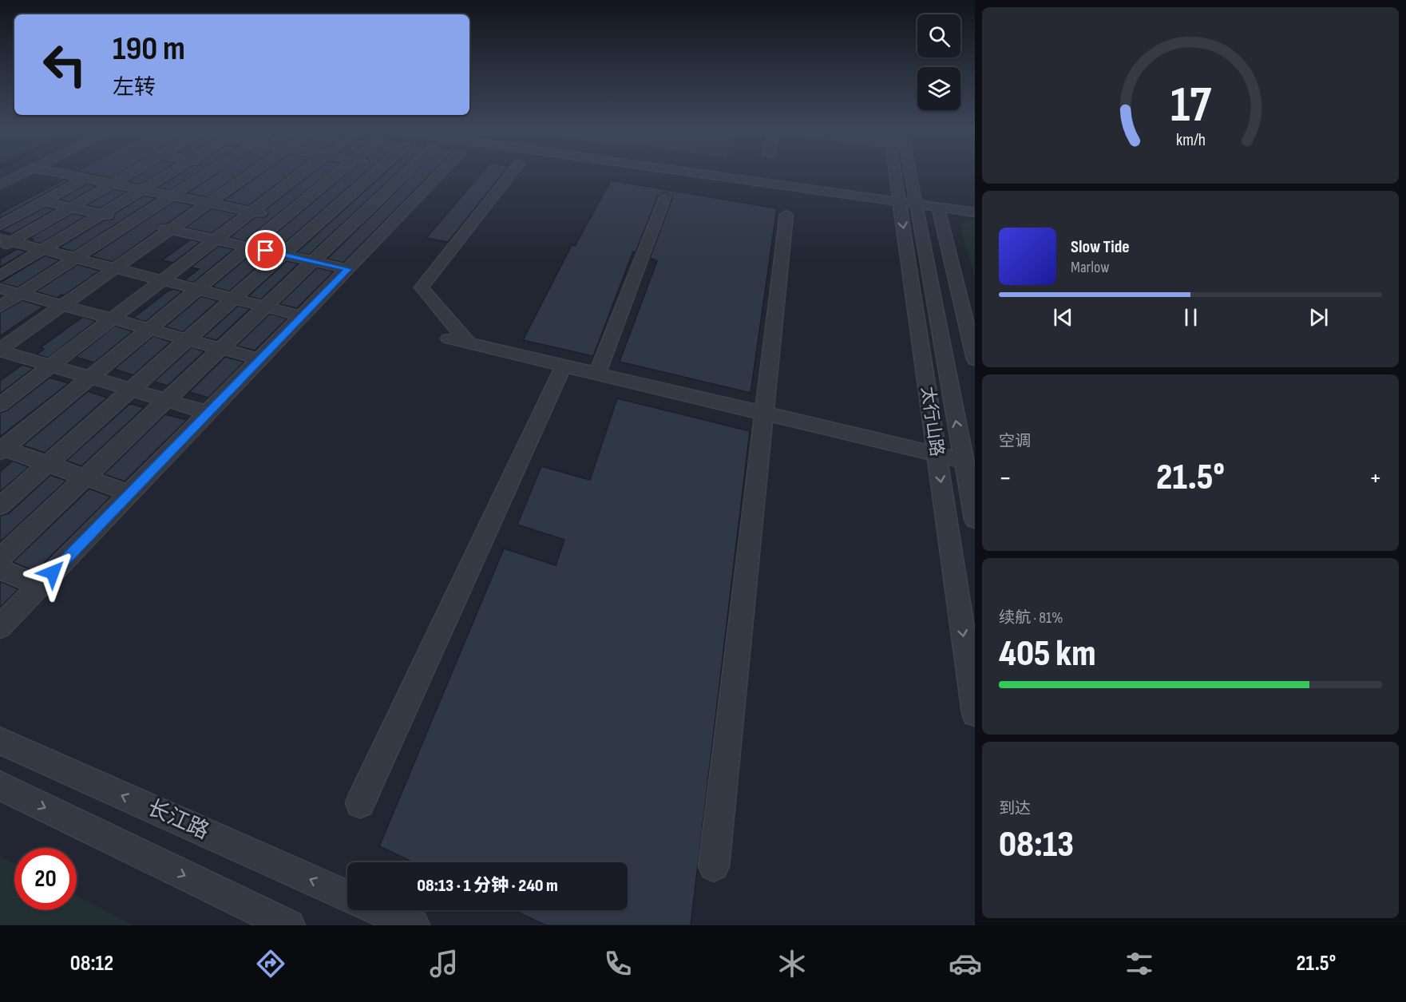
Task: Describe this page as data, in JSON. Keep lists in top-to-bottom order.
{
  "streets": {
    "street": ["太行山路", "长江路"]
  },
  "page": {
    "turn": ["190 m", "左转"],
    "song": ["Slow Tide", "Marlow"],
    "tile": [
      "空调",
      ["续航 · 81%", "405 km"],
      ["到达", "08:13"]
    ],
    "heat": ["−", "21.5°", "+"],
    "limit": "20",
    "trip": "08:13 · 1 分钟 · 240 m",
    "tabs": ["08:12", "21.5°"],
    "gauge": ["17", "km/h"]
  }
}
